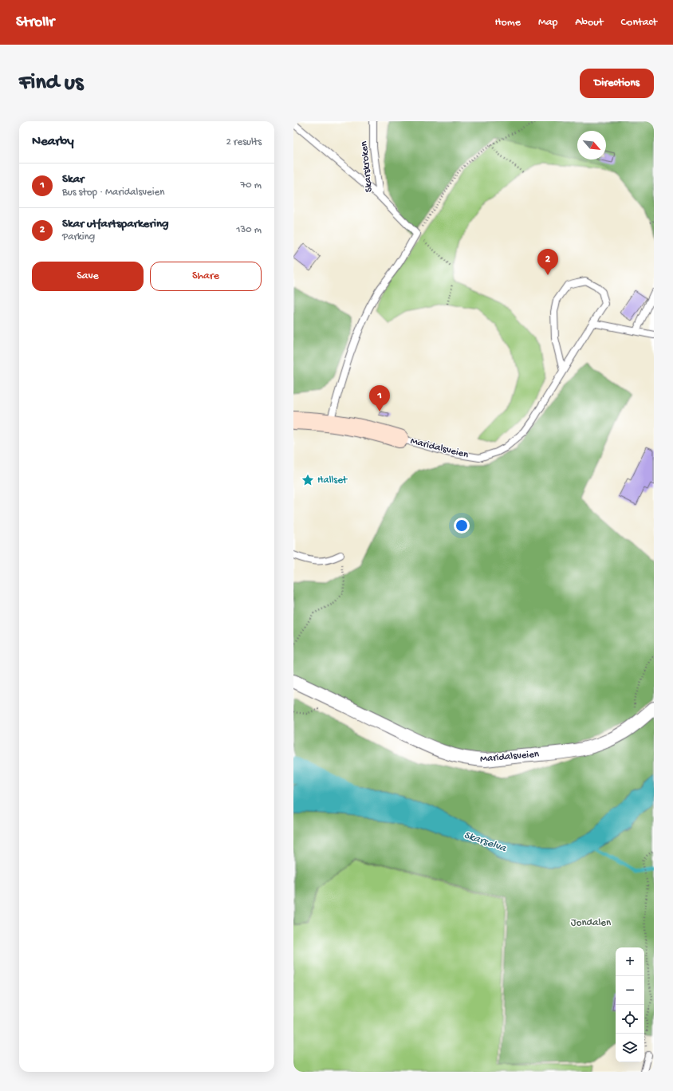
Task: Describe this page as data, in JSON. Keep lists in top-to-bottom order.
{
  "streets": {
    "street": ["Maridalsveien"],
    "lane": ["Skarskroken"]
  },
  "water": ["Skarselva"],
  "parks": ["Jondalen"],
  "places": {
    "place": ["Hallset"]
  },
  "north": "bottom right",
  "page": {
    "header": "Strollr",
    "nav": [
      "Home",
      "Map",
      "About",
      "Contact"
    ],
    "buttons": [
      "Directions",
      ["Save", "Share"]
    ],
    "title": "Find us",
    "heading": ["Nearby", "2 results"],
    "list": [
      {
        "mark": "1",
        "name": "Skar",
        "note": "Bus stop · Maridalsveien",
        "value": "70 m"
      },
      {
        "mark": "2",
        "name": "Skar utfartsparkering",
        "note": "Parking",
        "value": "130 m"
      }
    ],
    "pins": ["2", "1"],
    "map_buttons": ["+", "−"]
  }
}
